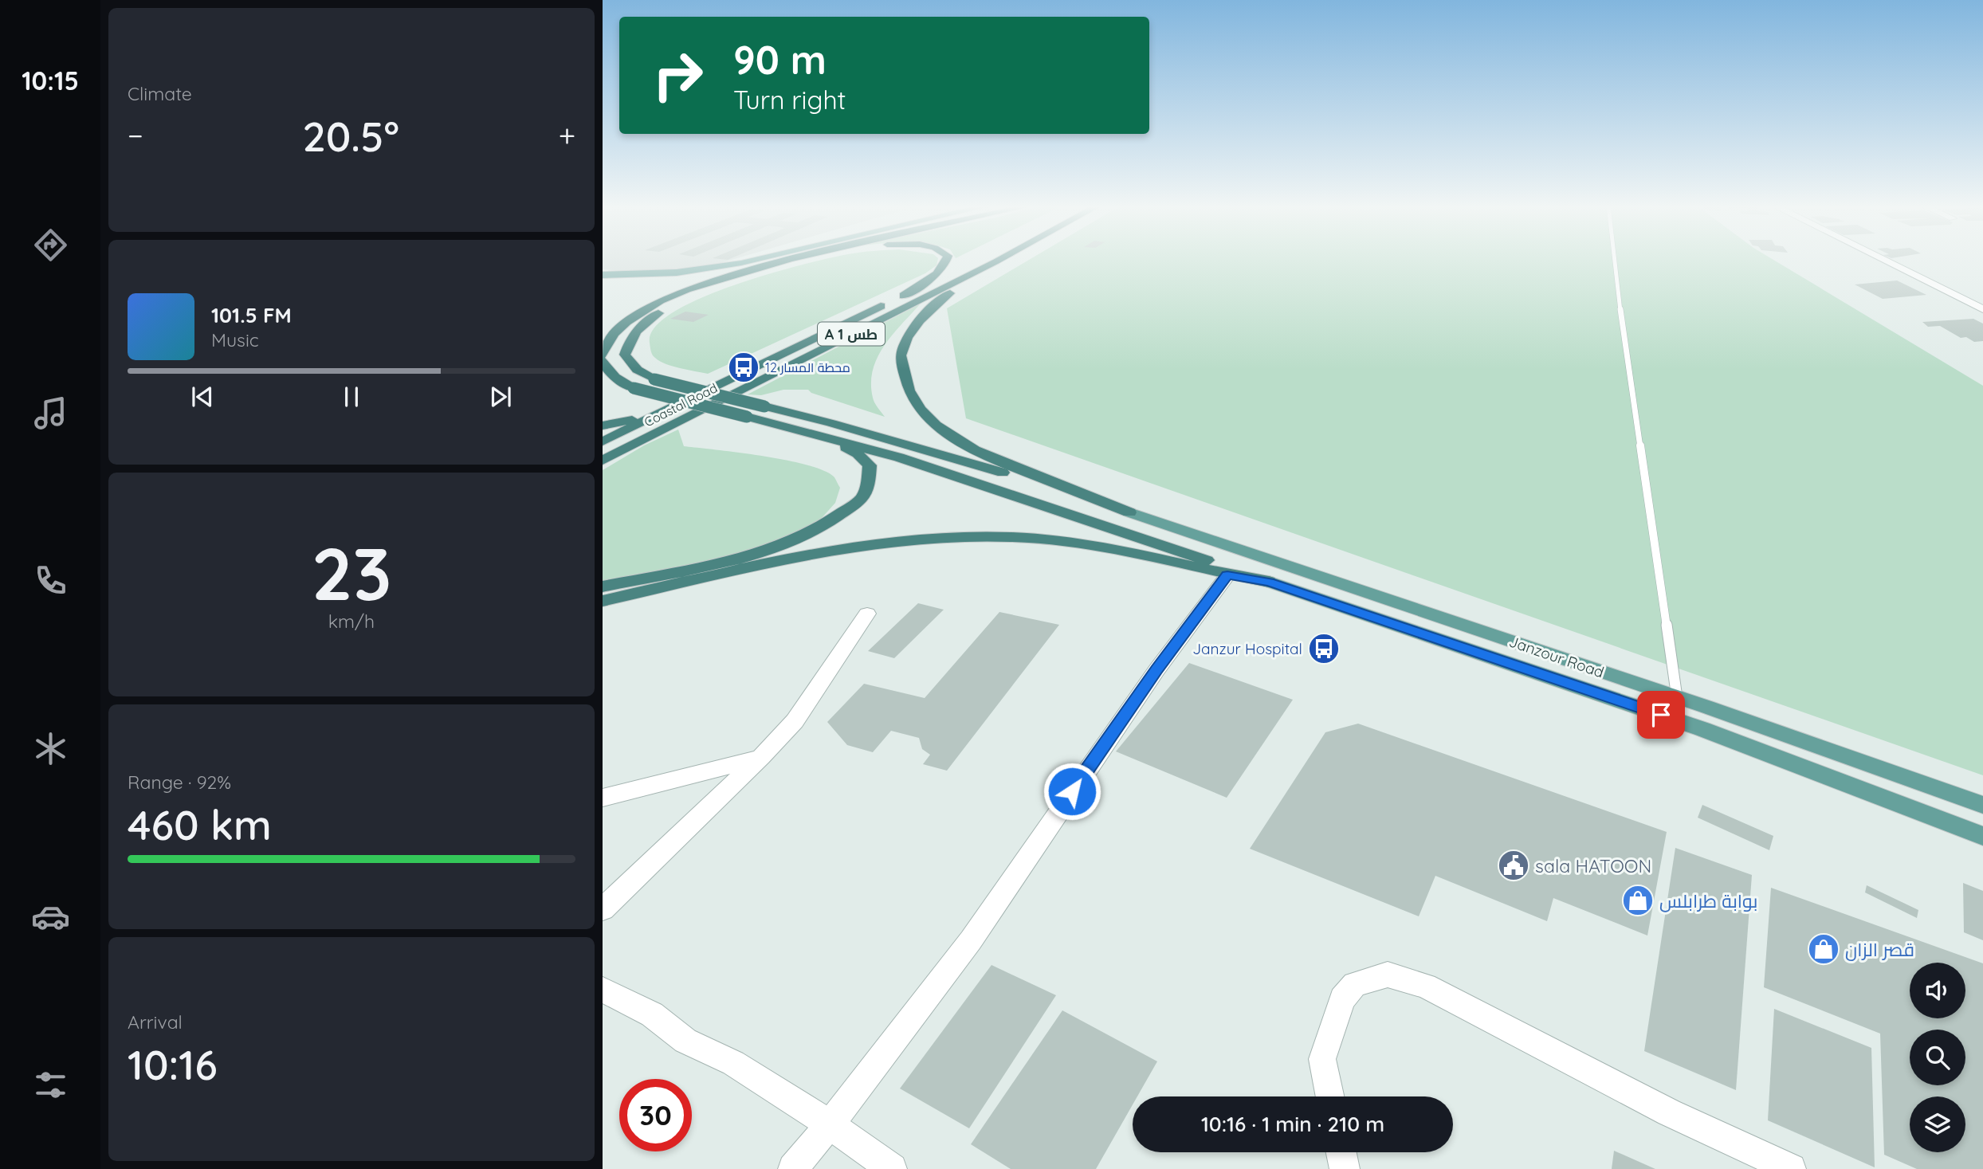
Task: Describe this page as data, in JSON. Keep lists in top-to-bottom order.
{
  "streets": {
    "highway": ["A 1 طس", "Coastal Road"],
    "main road": ["Janzour Road"]
  },
  "places": {
    "bus stop": ["محطة المسار 12", "Janzur Hospital"],
    "public building": ["sala HATOON"],
    "shop": ["بوابة طرابلس", "قصر الزان"]
  },
  "page": {
    "tabs": "10:15",
    "tile": [
      "Climate",
      ["23", "km/h"],
      ["Range · 92%", "460 km"],
      ["Arrival", "10:16"]
    ],
    "turn": ["90 m", "Turn right"],
    "heat": ["−", "20.5°", "+"],
    "song": ["101.5 FM", "Music"],
    "limit": "30",
    "trip": "10:16 · 1 min · 210 m"
  }
}
